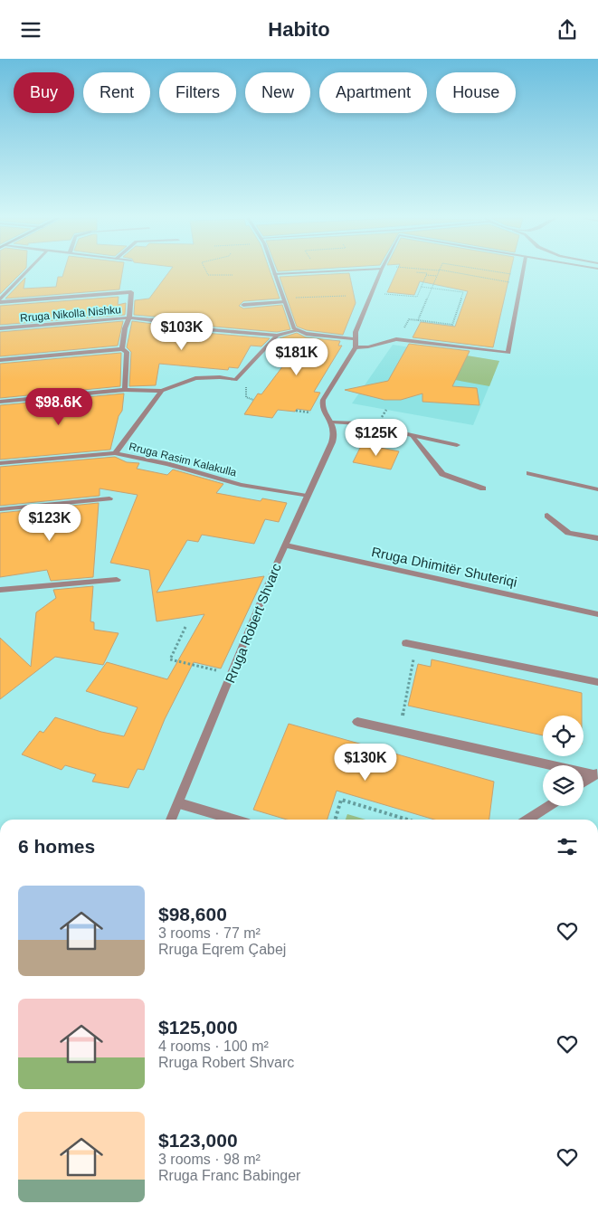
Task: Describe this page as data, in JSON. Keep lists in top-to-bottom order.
{
  "streets": {
    "street": [
      "Rruga Nikolla Nishku",
      "Rruga Rasim Kalakulla",
      "Rruga Dhimitër Shuteriqi",
      "Rruga Robert Shvarc"
    ]
  },
  "crossings": [
    ["Rruga Rasim Kalakulla", "Rruga Robert Shvarc"],
    ["Rruga Dhimitër Shuteriqi", "Rruga Robert Shvarc"]
  ],
  "page": {
    "header": "Habito",
    "chip": [
      "Buy",
      "Rent",
      "Filters",
      "New",
      "Apartment",
      "House"
    ],
    "price": [
      "$103K",
      "$181K",
      "$98.6K",
      "$125K",
      "$123K",
      "$130K"
    ],
    "heading": "6 homes",
    "list": [
      {
        "name": "$98,600",
        "note": "3 rooms · 77 m² · Rruga Eqrem Çabej"
      },
      {
        "name": "$125,000",
        "note": "4 rooms · 100 m² · Rruga Robert Shvarc"
      },
      {
        "name": "$123,000",
        "note": "3 rooms · 98 m² · Rruga Franc Babinger"
      }
    ]
  }
}
